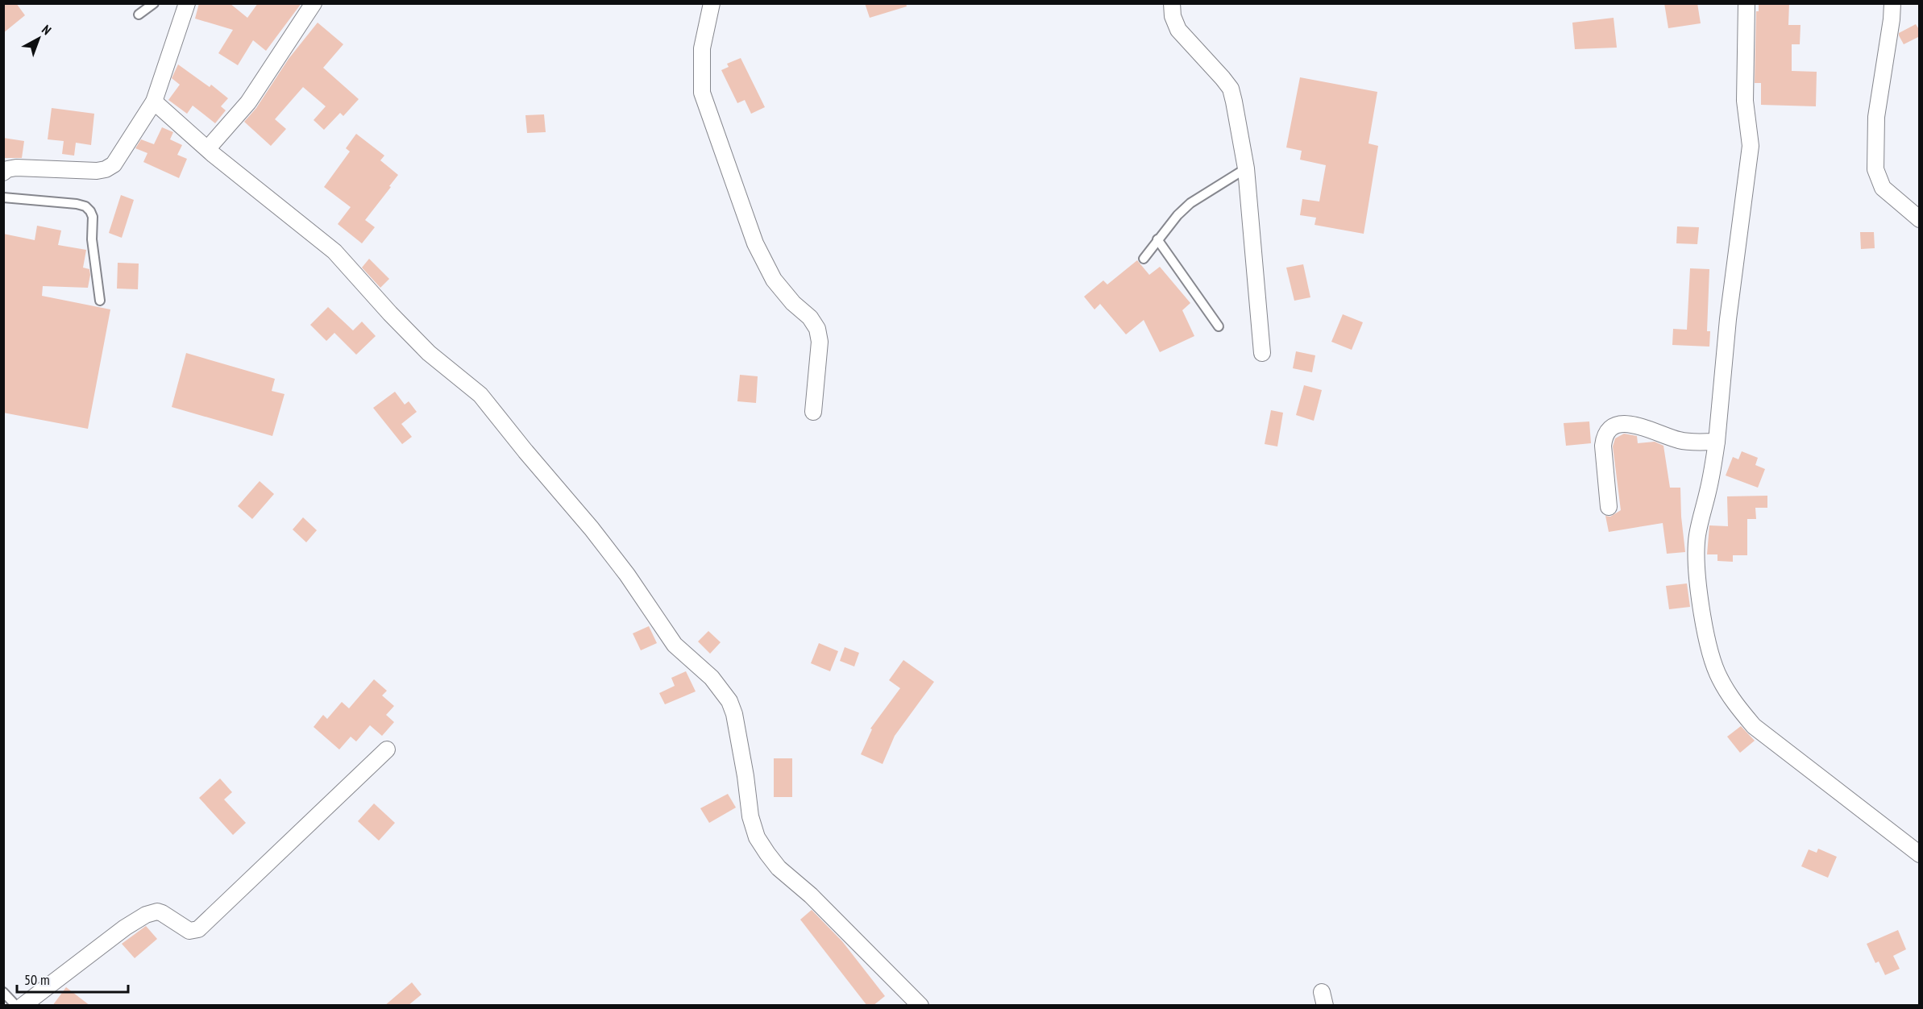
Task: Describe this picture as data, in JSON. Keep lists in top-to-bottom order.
{
  "scale_bar": "50 m",
  "north": "top right"
}
